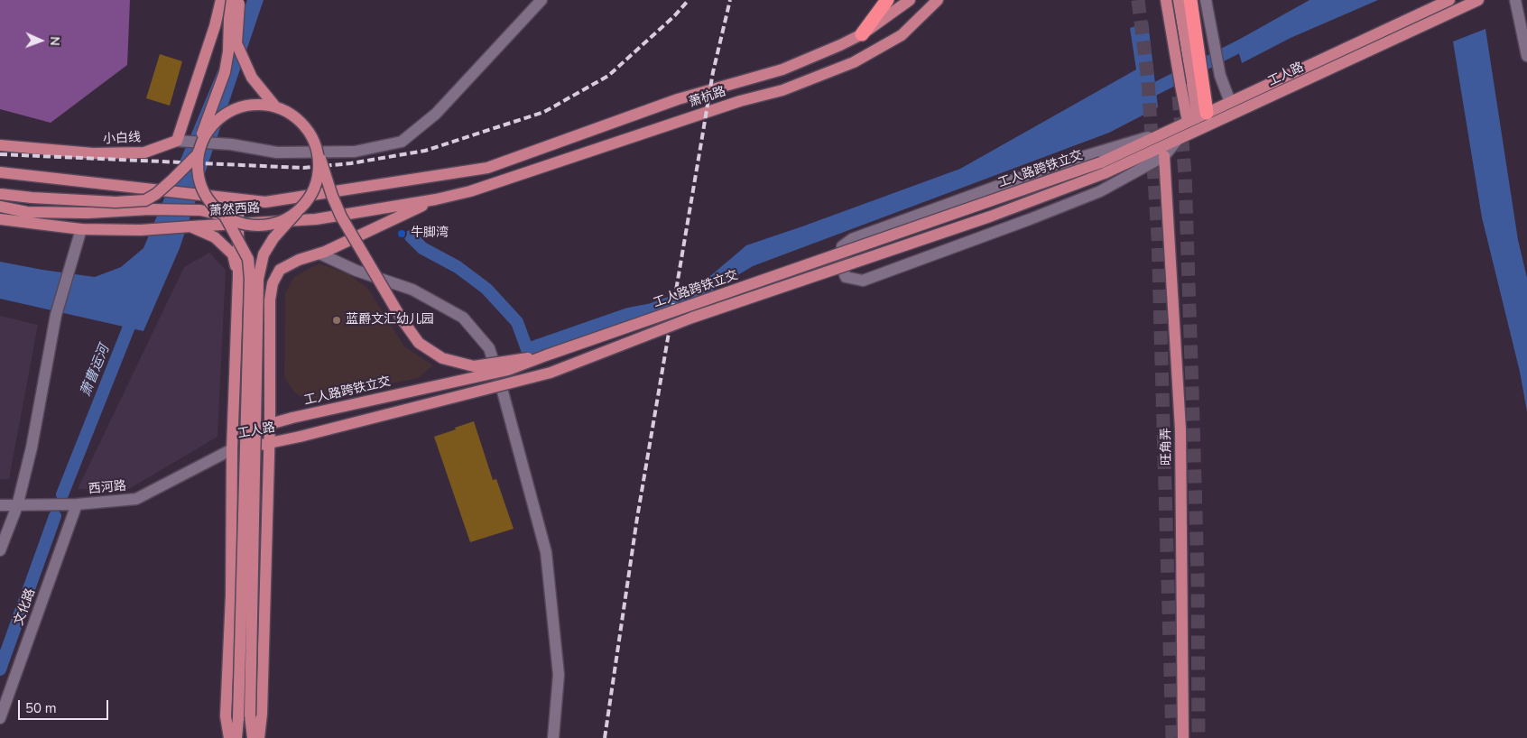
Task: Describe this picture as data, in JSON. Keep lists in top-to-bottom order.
{
  "streets": {
    "main road": [
      "工人路",
      "萧杭路",
      "小白线",
      "工人路跨铁立交",
      "萧然西路",
      "旺角弄"
    ],
    "street": ["西河路", "文化路"]
  },
  "crossings": [
    ["工人路", "工人路跨铁立交"],
    ["工人路", "西河路"],
    ["萧杭路", "萧然西路"],
    ["西河路", "文化路"]
  ],
  "water": ["萧曹运河"],
  "places": ["牛脚湾", "蓝爵文汇幼儿园"],
  "scale_bar": "50 m",
  "north": "right"
}
